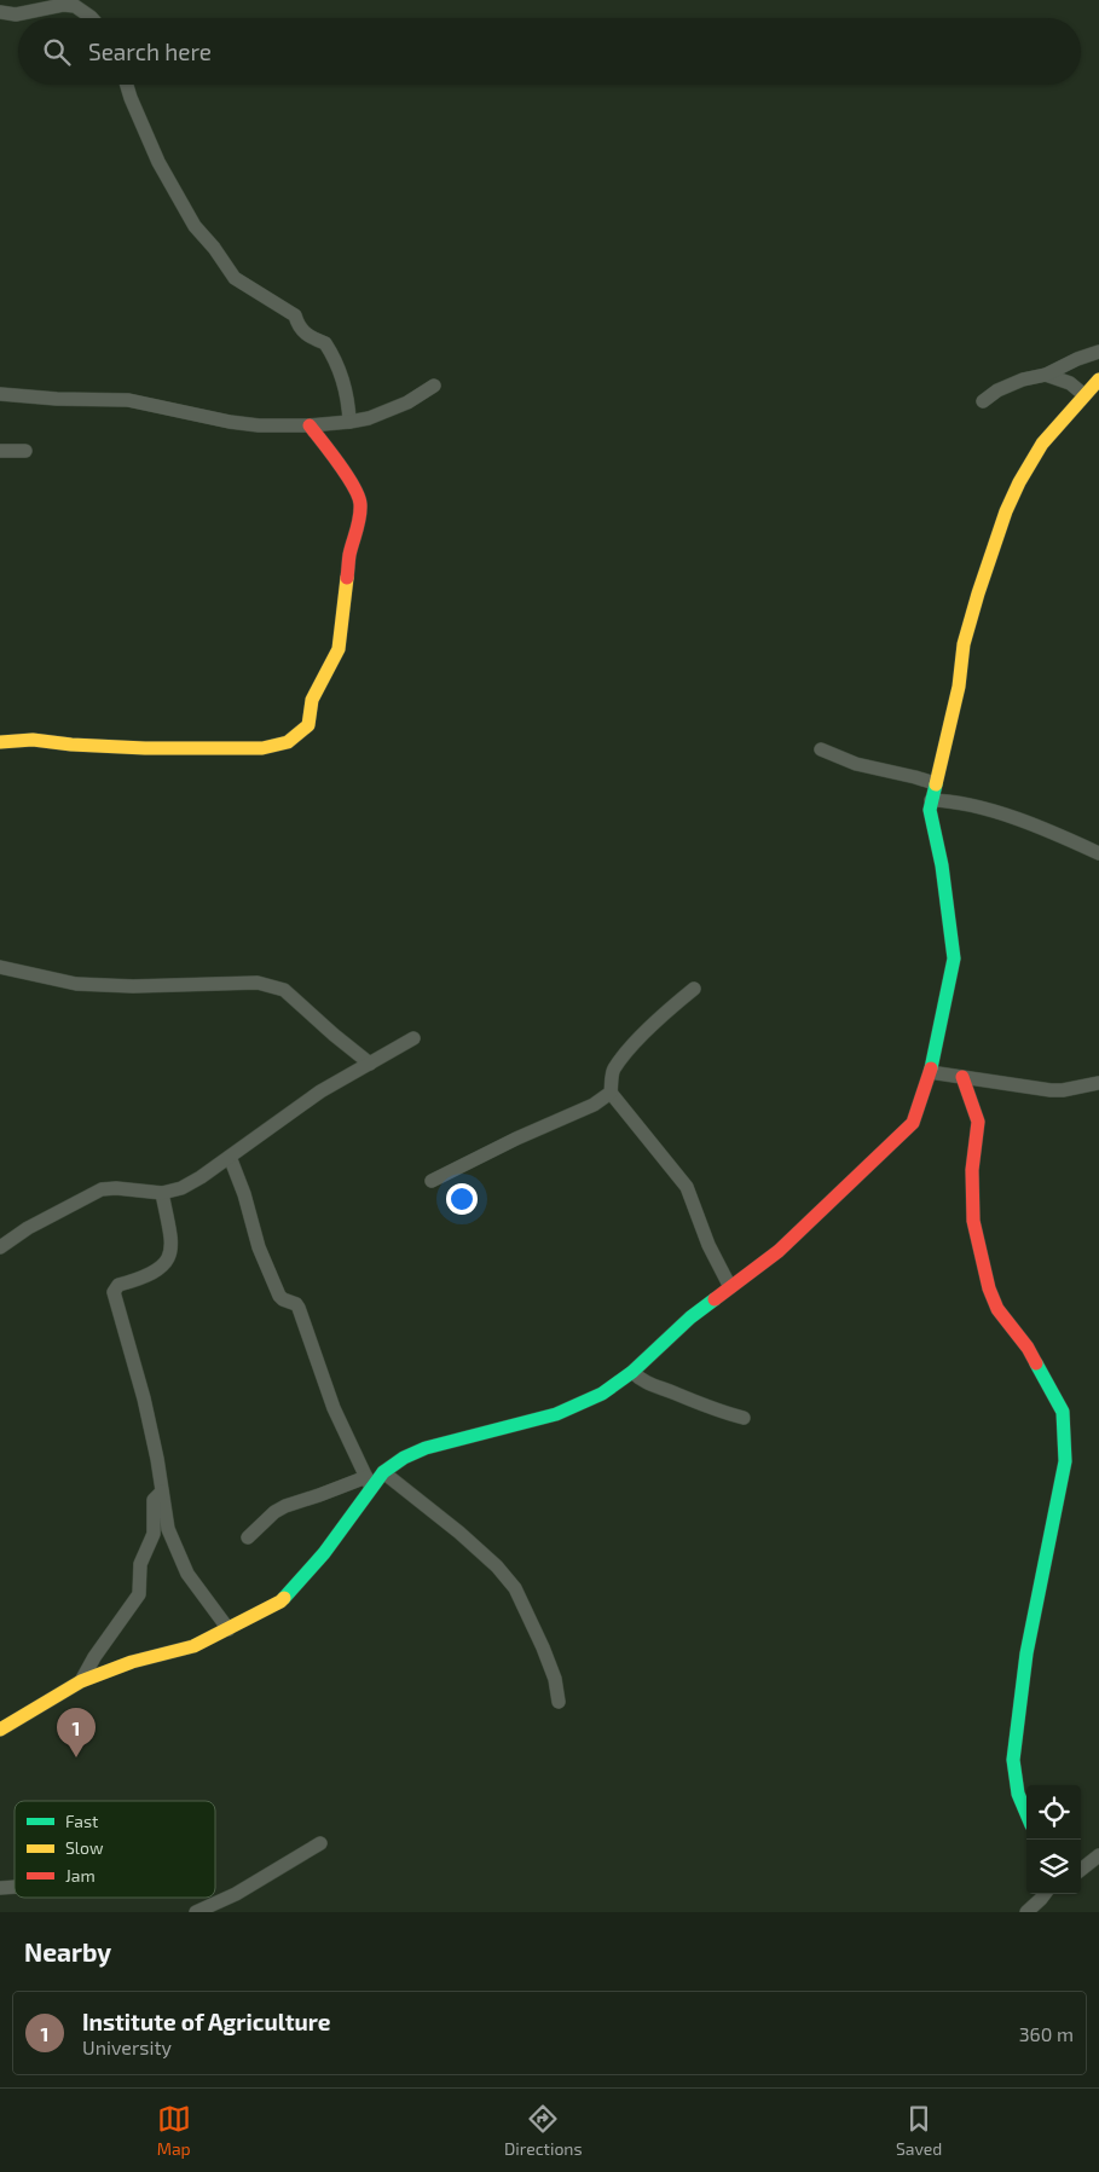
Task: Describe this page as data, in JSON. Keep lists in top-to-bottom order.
{
  "legend": ["Fast", "Slow", "Jam"],
  "page": {
    "search": "Search here",
    "pins": "1",
    "heading": "Nearby",
    "list": [
      {
        "mark": "1",
        "name": "Institute of Agriculture",
        "note": "University",
        "value": "360 m"
      }
    ],
    "nav": ["Map", "Directions", "Saved"]
  }
}
